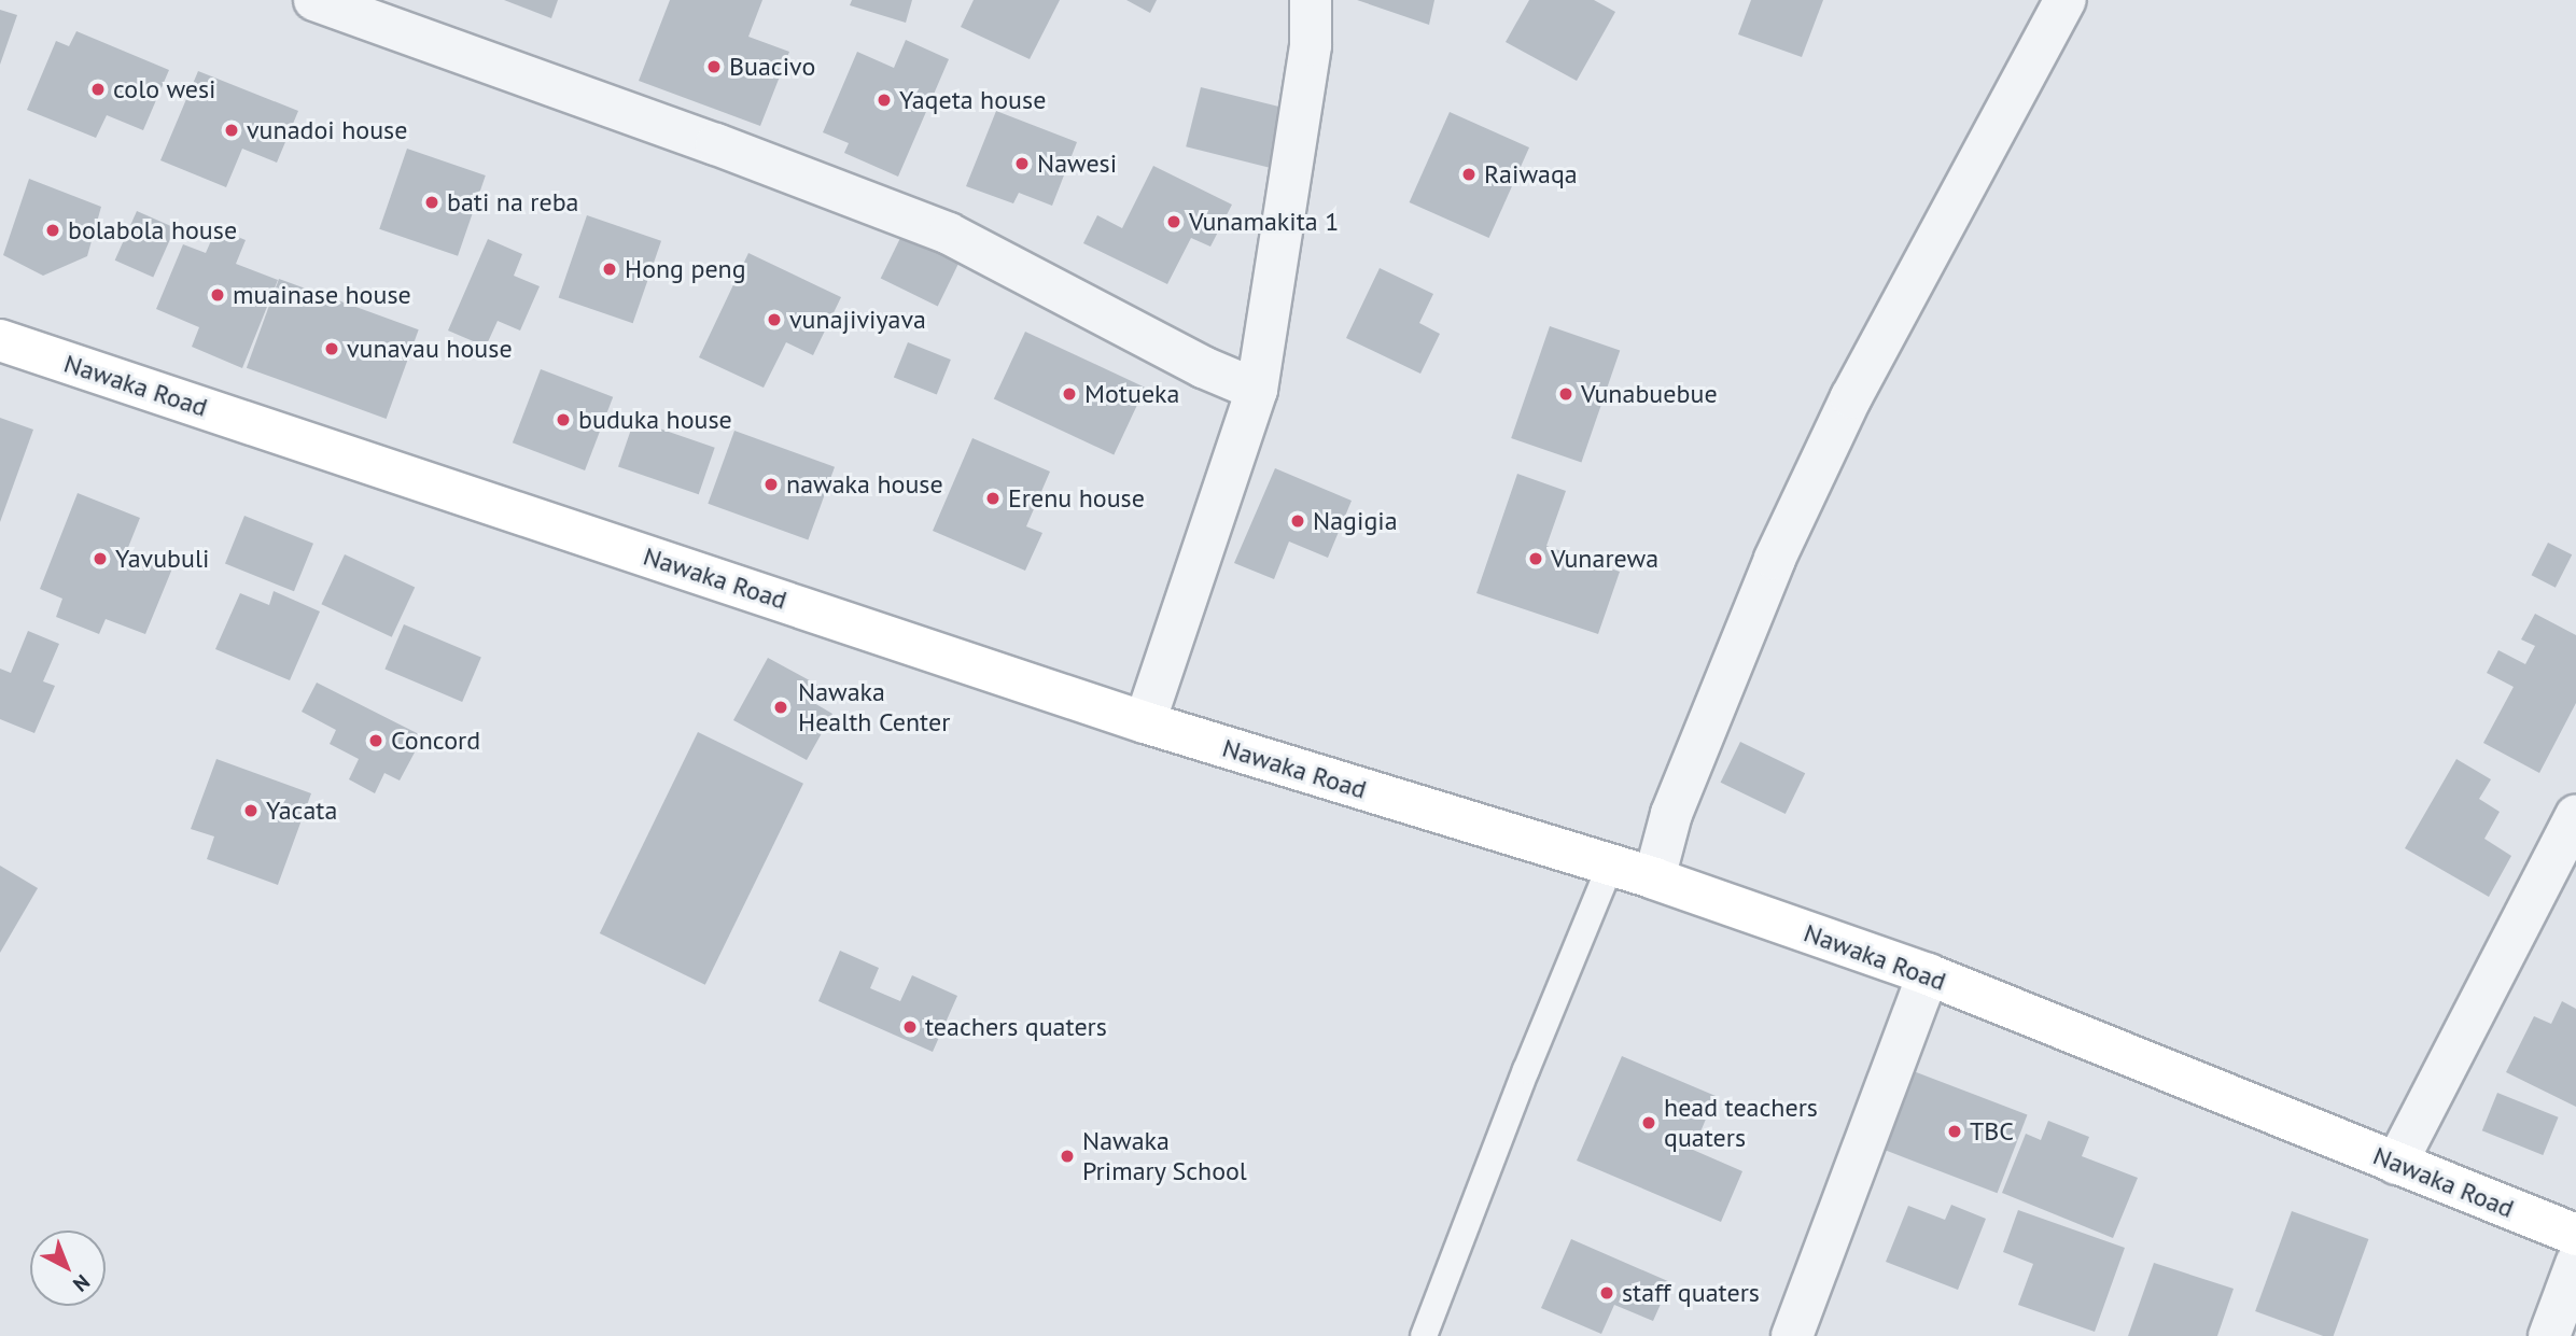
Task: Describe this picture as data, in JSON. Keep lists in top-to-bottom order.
{
  "streets": {
    "street": ["Nawaka Road"]
  },
  "places": [
    "Buacivo",
    "colo wesi",
    "Yaqeta house",
    "vunadoi house",
    "Nawesi",
    "Raiwaqa",
    "bati na reba",
    "Vunamakita 1",
    "bolabola house",
    "Hong peng",
    "muainase house",
    "vunajiviyava",
    "vunavau house",
    "Motueka",
    "Vunabuebue",
    "buduka house",
    "nawaka house",
    "Erenu house",
    "Nagigia",
    "Yavubuli",
    "Vunarewa",
    "Nawaka Health Center",
    "Concord",
    "Yacata",
    "teachers quaters",
    "head teachers quaters",
    "TBC",
    "Nawaka Primary School",
    "staff quaters"
  ],
  "north": "bottom right"
}
